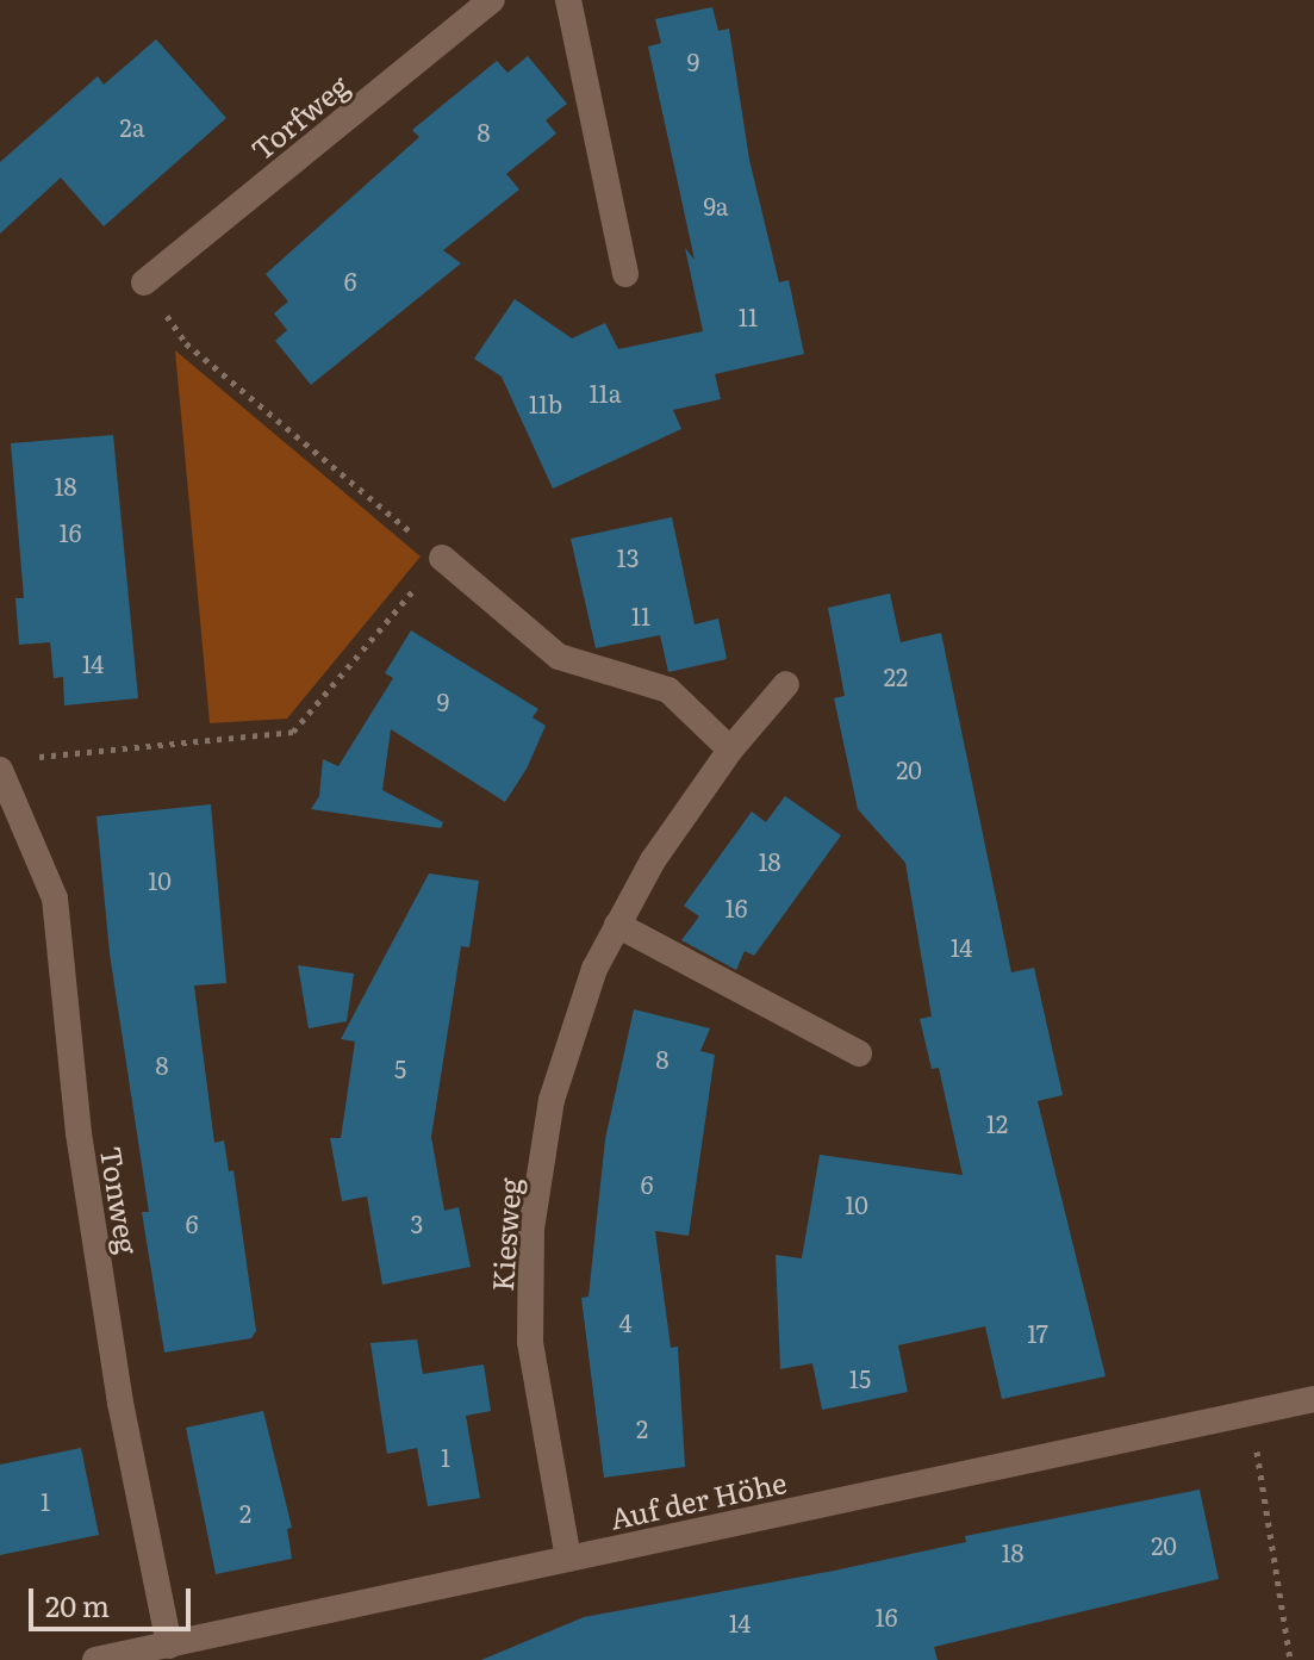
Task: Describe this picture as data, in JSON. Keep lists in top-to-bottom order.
{
  "streets": {
    "street": [
      "Torfweg",
      "Tonweg",
      "Kiesweg",
      "Auf der Höhe"
    ]
  },
  "crossings": [
    ["Tonweg", "Auf der Höhe"],
    ["Kiesweg", "Auf der Höhe"]
  ],
  "house_numbers": [
    "9",
    "2a",
    "8",
    "9a",
    "6",
    "11",
    "11a",
    "11b",
    "18",
    "16",
    "13",
    "11",
    "14",
    "22",
    "9",
    "20",
    "18",
    "10",
    "16",
    "14",
    "8",
    "8",
    "5",
    "12",
    "6",
    "10",
    "6",
    "3",
    "4",
    "17",
    "15",
    "2",
    "1",
    "1",
    "2",
    "20",
    "18",
    "16",
    "14"
  ],
  "scale_bar": "20 m"
}
